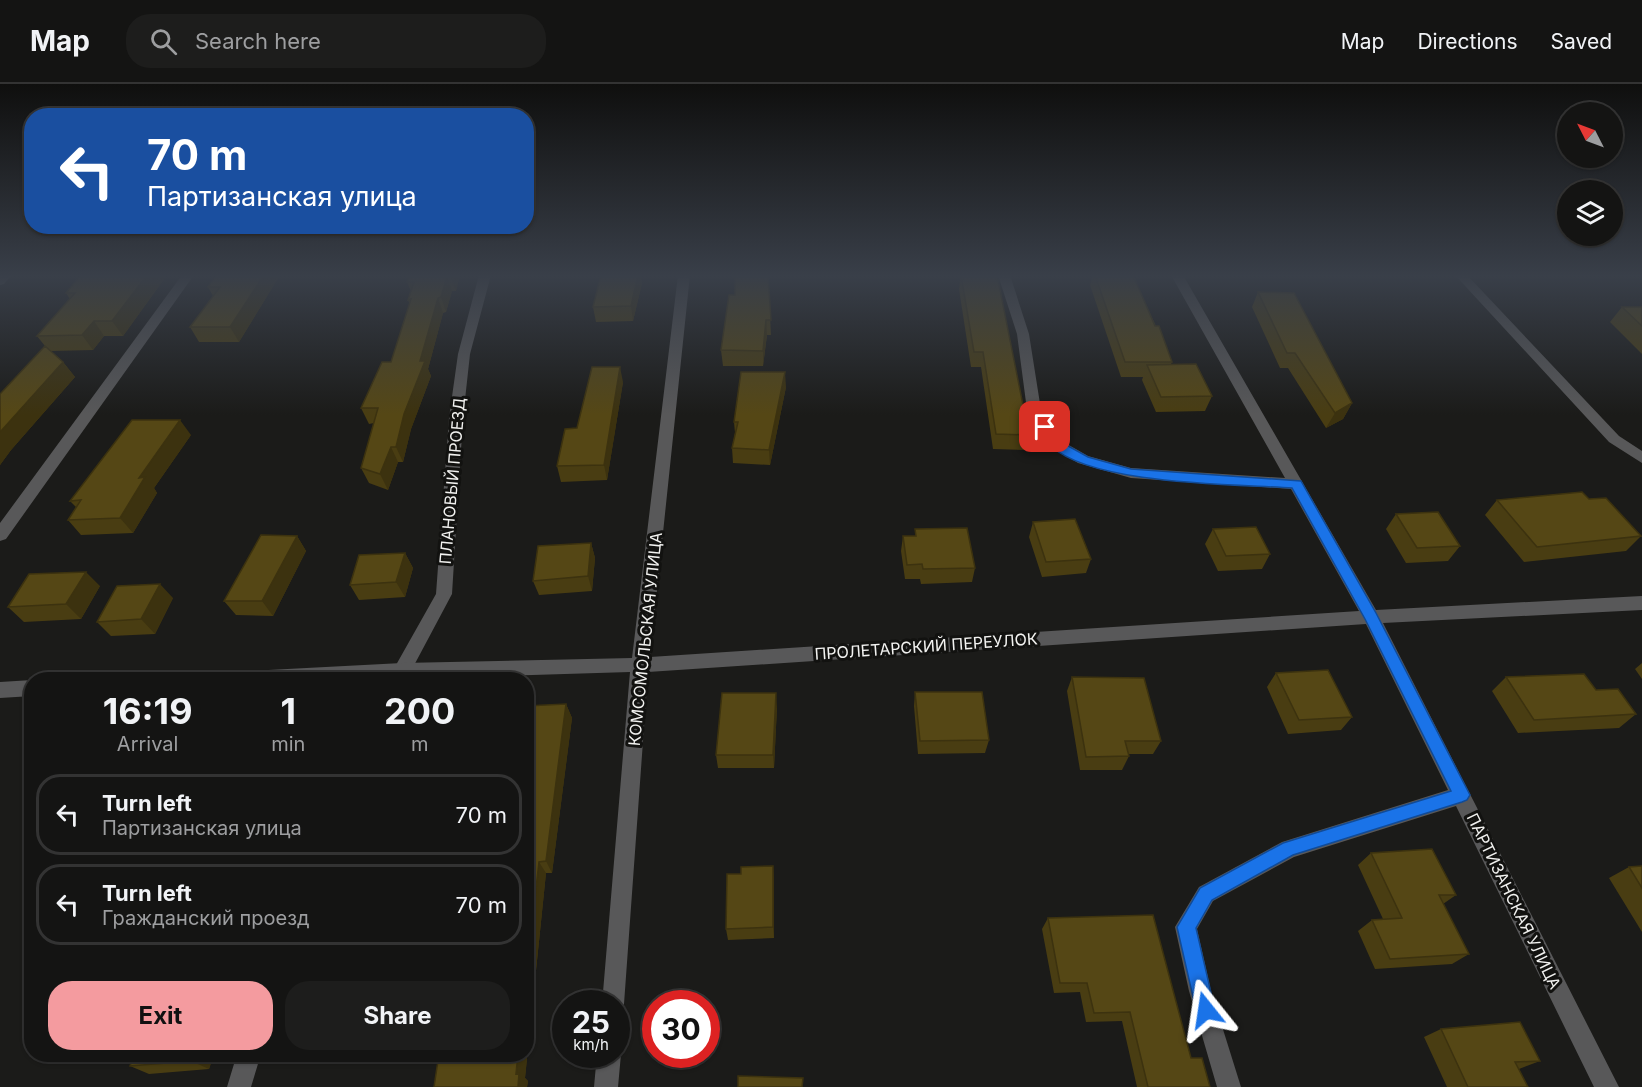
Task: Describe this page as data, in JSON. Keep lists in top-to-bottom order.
{
  "streets": {
    "street": [
      "ПЛАНОВЫЙ ПРОЕЗД",
      "КОМСОМОЛЬСКАЯ УЛИЦА",
      "ПРОЛЕТАРСКИЙ ПЕРЕУЛОК",
      "ПАРТИЗАНСКАЯ УЛИЦА"
    ]
  },
  "crossings": [
    ["КОМСОМОЛЬСКАЯ УЛИЦА", "ПРОЛЕТАРСКИЙ ПЕРЕУЛОК"],
    ["ПРОЛЕТАРСКИЙ ПЕРЕУЛОК", "ПАРТИЗАНСКАЯ УЛИЦА"]
  ],
  "north": "top left",
  "page": {
    "header": "Map",
    "search": "Search here",
    "nav": ["Map", "Directions", "Saved"],
    "turn": ["70 m", "Партизанская улица"],
    "eta": [
      "16:19",
      "Arrival",
      "1",
      "min",
      "200",
      "m"
    ],
    "list": [
      {
        "name": "Turn left",
        "note": "Партизанская улица",
        "value": "70 m"
      },
      {
        "name": "Turn left",
        "note": "Гражданский проезд",
        "value": "70 m"
      }
    ],
    "buttons": ["Exit", "Share"],
    "speed": "25 km/h",
    "limit": "30"
  }
}
